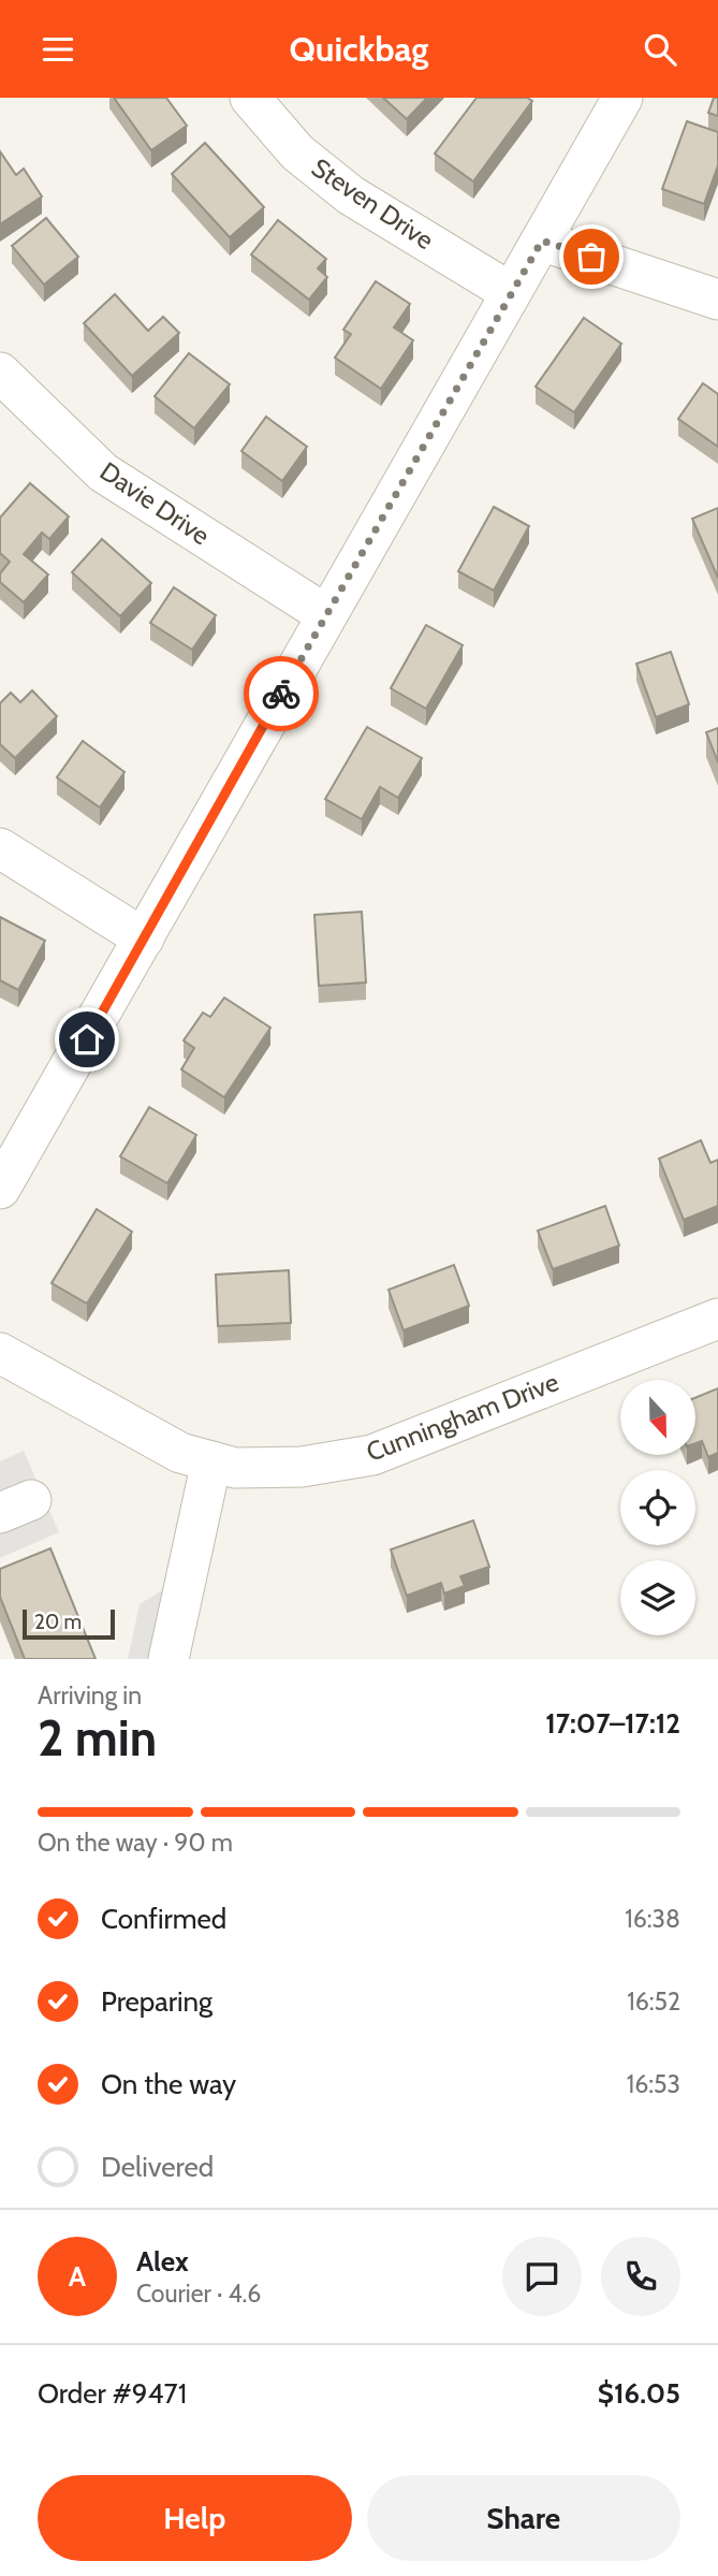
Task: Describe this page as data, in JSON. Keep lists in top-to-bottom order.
{
  "streets": {
    "street": ["Steven Drive", "Davie Drive", "Cunningham Drive"]
  },
  "scale_bar": "20 m",
  "north": "bottom",
  "page": {
    "header": "Quickbag",
    "scale": "20 m",
    "heading": ["2 min", "Arriving in", "17:07–17:12"],
    "panel": [
      "Alex",
      "Courier · 4.6",
      "Order #9471",
      "$16.05"
    ],
    "bar": "On the way · 90 m",
    "list": [
      ["Confirmed", "16:38"],
      ["Preparing", "16:52"],
      ["On the way", "16:53"],
      "Delivered"
    ],
    "round": "A",
    "buttons": ["Help", "Share"]
  }
}
